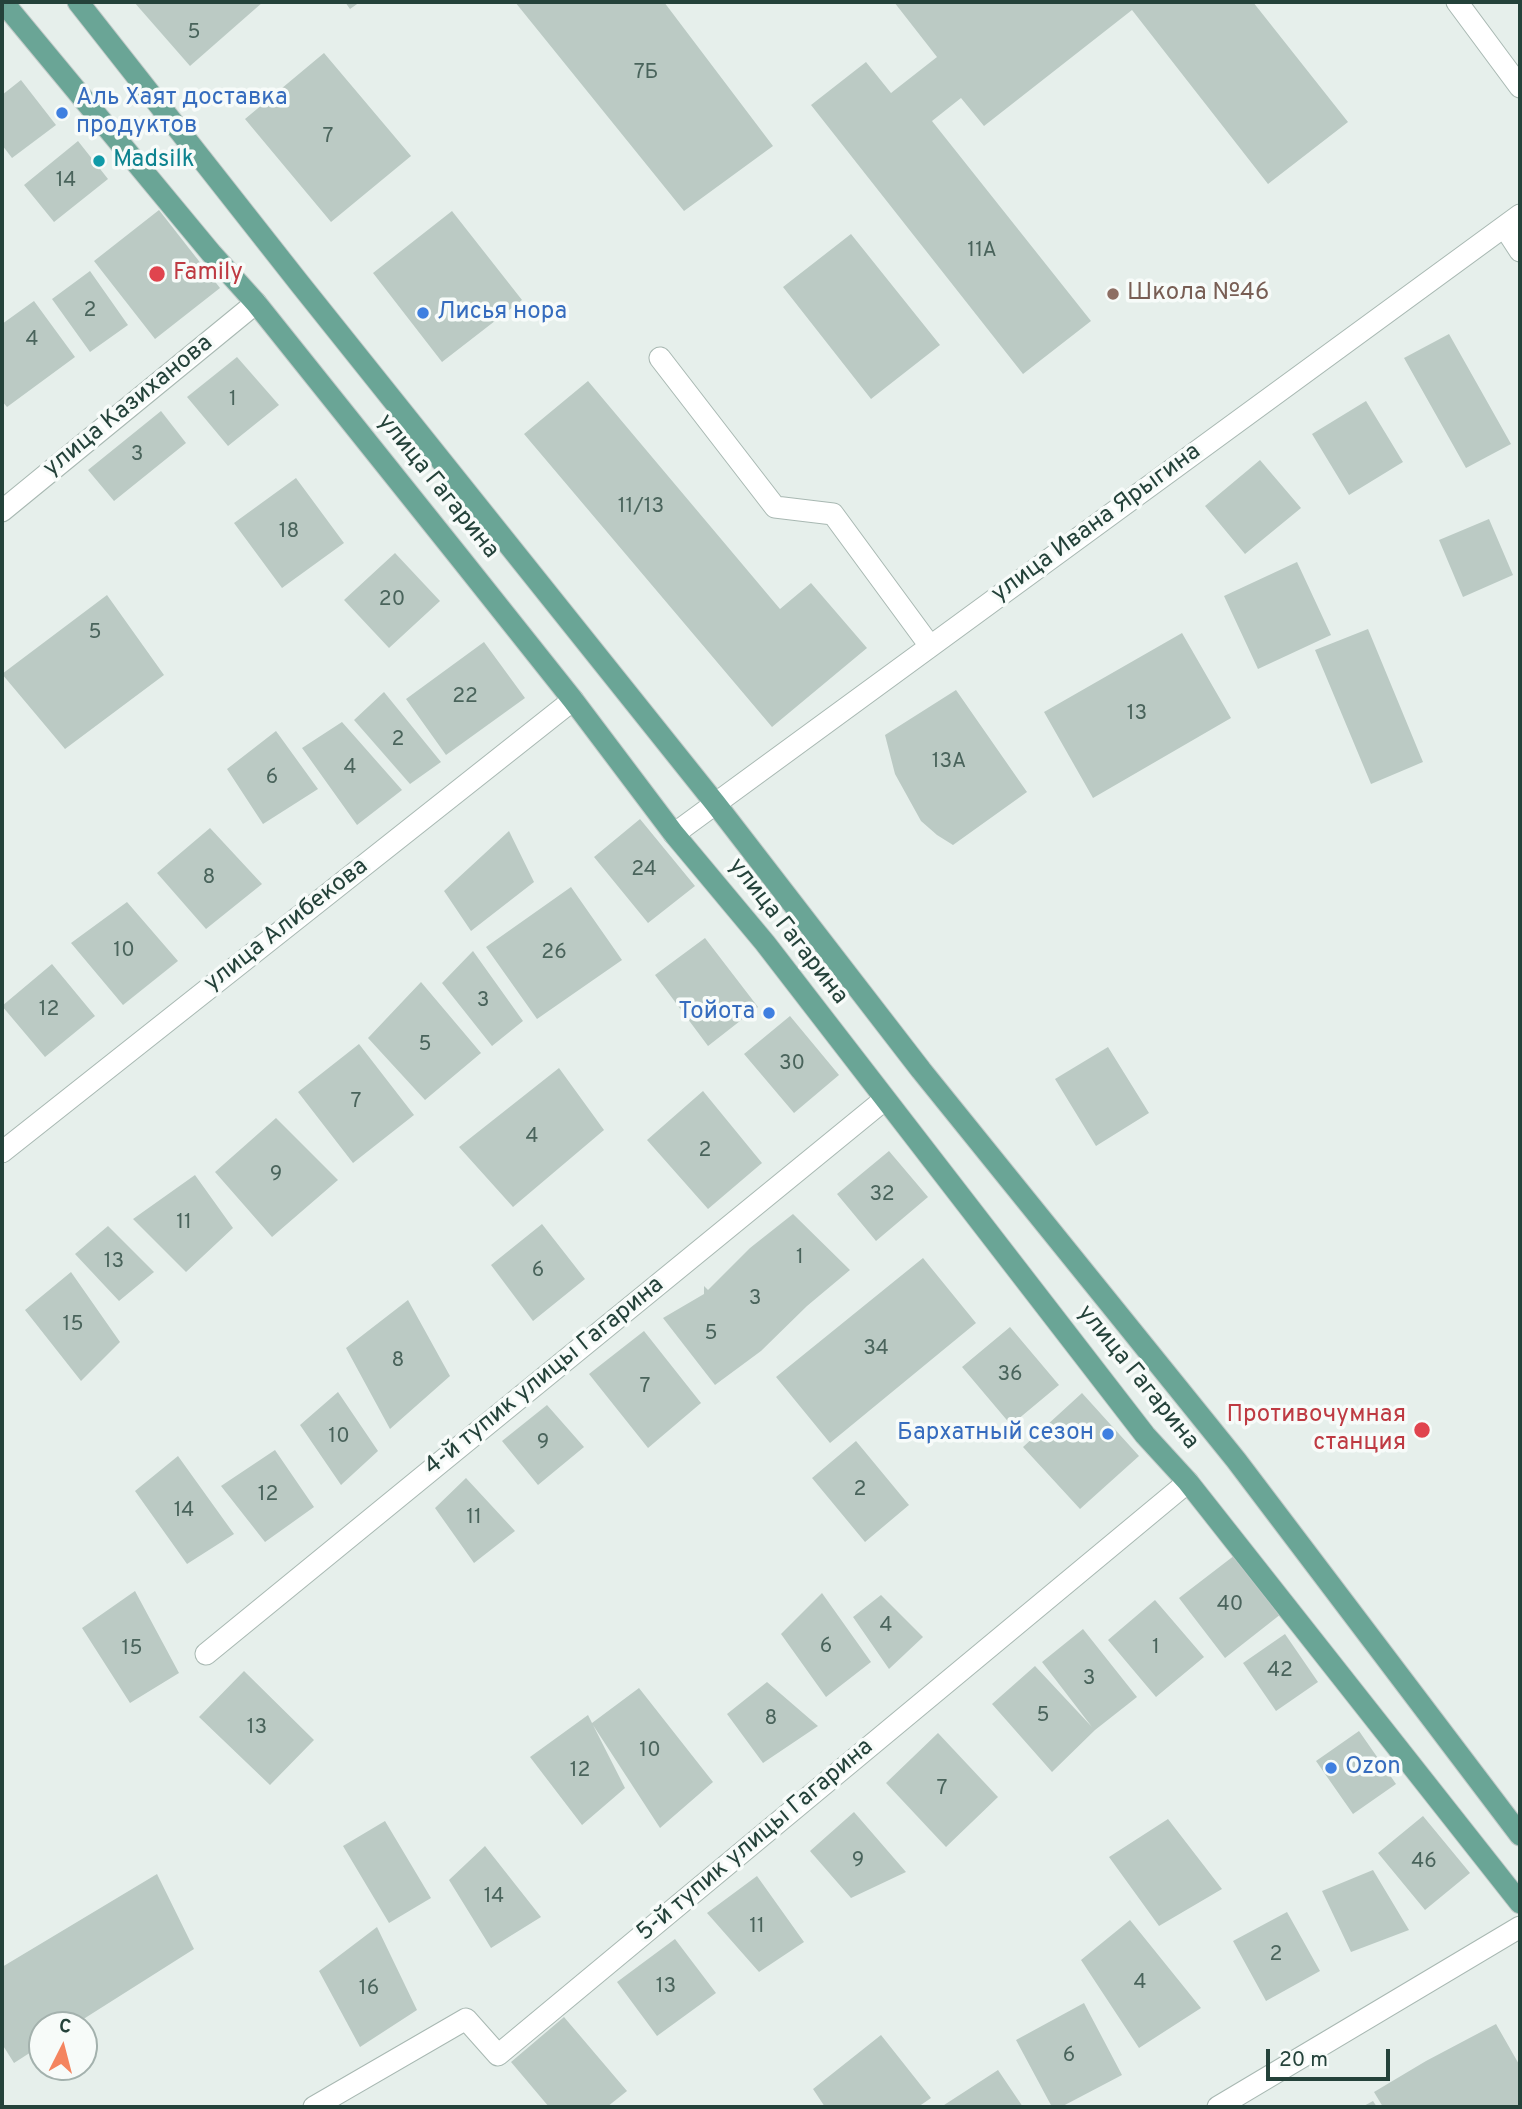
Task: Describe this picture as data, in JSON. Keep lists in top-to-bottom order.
{
  "streets": {
    "main road": ["улица Гагарина"],
    "street": [
      "улица Казиханова",
      "улица Ивана Ярыгина",
      "улица Алибекова",
      "4-й тупик улицы Гагарина",
      "5-й тупик улицы Гагарина"
    ]
  },
  "crossings": [
    ["улица Казиханова", "улица Гагарина"],
    ["улица Гагарина", "улица Ивана Ярыгина"],
    ["улица Гагарина", "улица Алибекова"],
    ["улица Гагарина", "4-й тупик улицы Гагарина"],
    ["улица Гагарина", "5-й тупик улицы Гагарина"]
  ],
  "places": [
    "Аль Хаят доставка продуктов",
    "Madsilk",
    "Family",
    "Школа №46",
    "Лисья нора",
    "Тойота",
    "Противочумная станция",
    "Бархатный сезон",
    "Ozon"
  ],
  "house_numbers": [
    "5",
    "7Б",
    "7",
    "14",
    "11А",
    "2",
    "4",
    "1",
    "3",
    "11/13",
    "18",
    "20",
    "5",
    "22",
    "13",
    "2",
    "13А",
    "4",
    "6",
    "24",
    "8",
    "10",
    "26",
    "3",
    "12",
    "5",
    "30",
    "7",
    "4",
    "2",
    "9",
    "32",
    "11",
    "1",
    "13",
    "6",
    "3",
    "15",
    "5",
    "34",
    "8",
    "36",
    "7",
    "10",
    "9",
    "2",
    "12",
    "14",
    "11",
    "40",
    "4",
    "6",
    "1",
    "15",
    "42",
    "3",
    "5",
    "8",
    "13",
    "10",
    "12",
    "7",
    "9",
    "46",
    "14",
    "11",
    "2",
    "4",
    "13",
    "16",
    "6"
  ],
  "scale_bar": "20 m",
  "north": "top"
}
